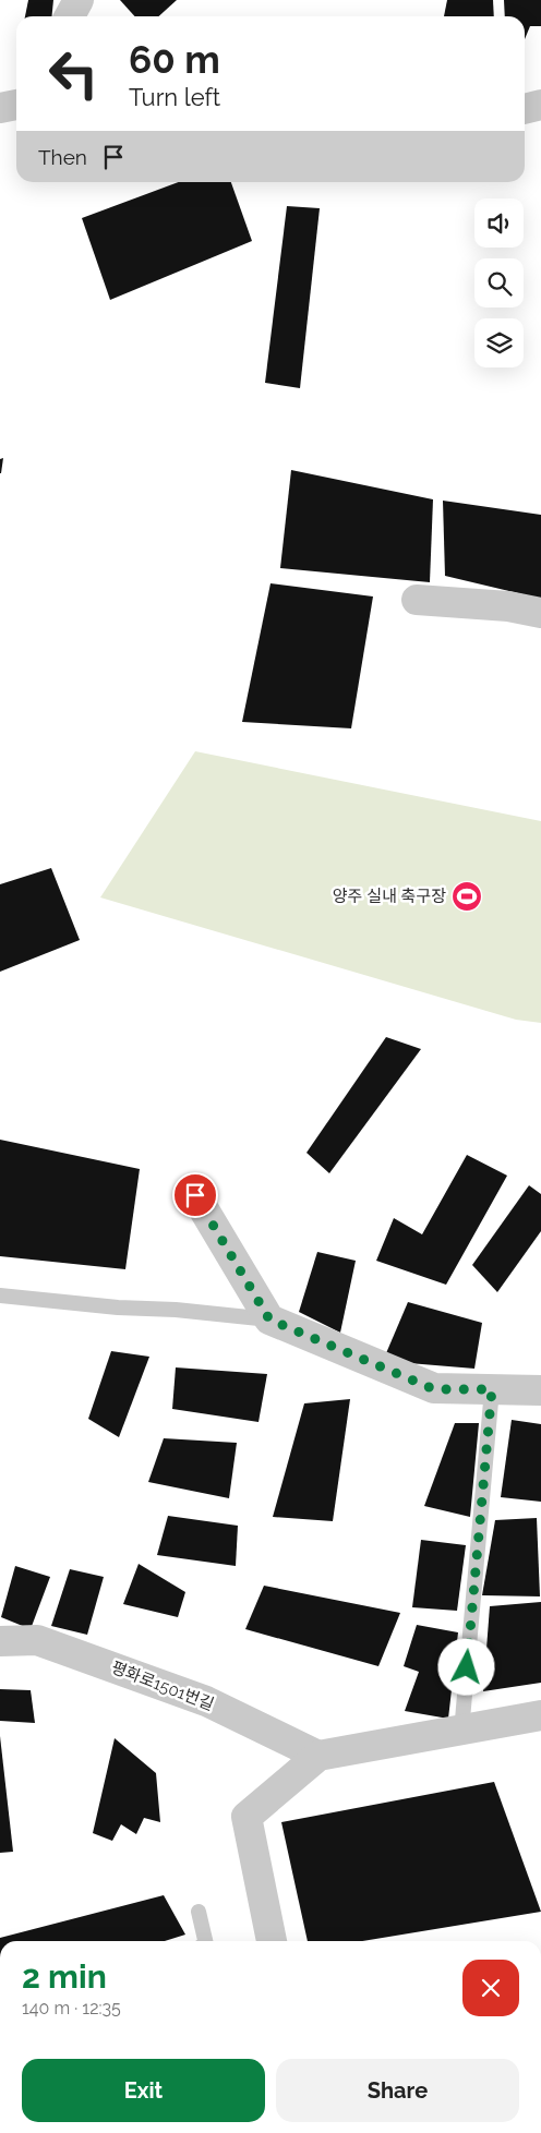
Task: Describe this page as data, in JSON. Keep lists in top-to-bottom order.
{
  "streets": {
    "street": ["평화로1501번길"]
  },
  "places": {
    "sports": ["양주 실내 축구장"]
  },
  "page": {
    "turn": ["60 m", "Turn left"],
    "then": "Then",
    "heading": ["2 min", "140 m · 12:35"],
    "buttons": ["Exit", "Share"]
  }
}
